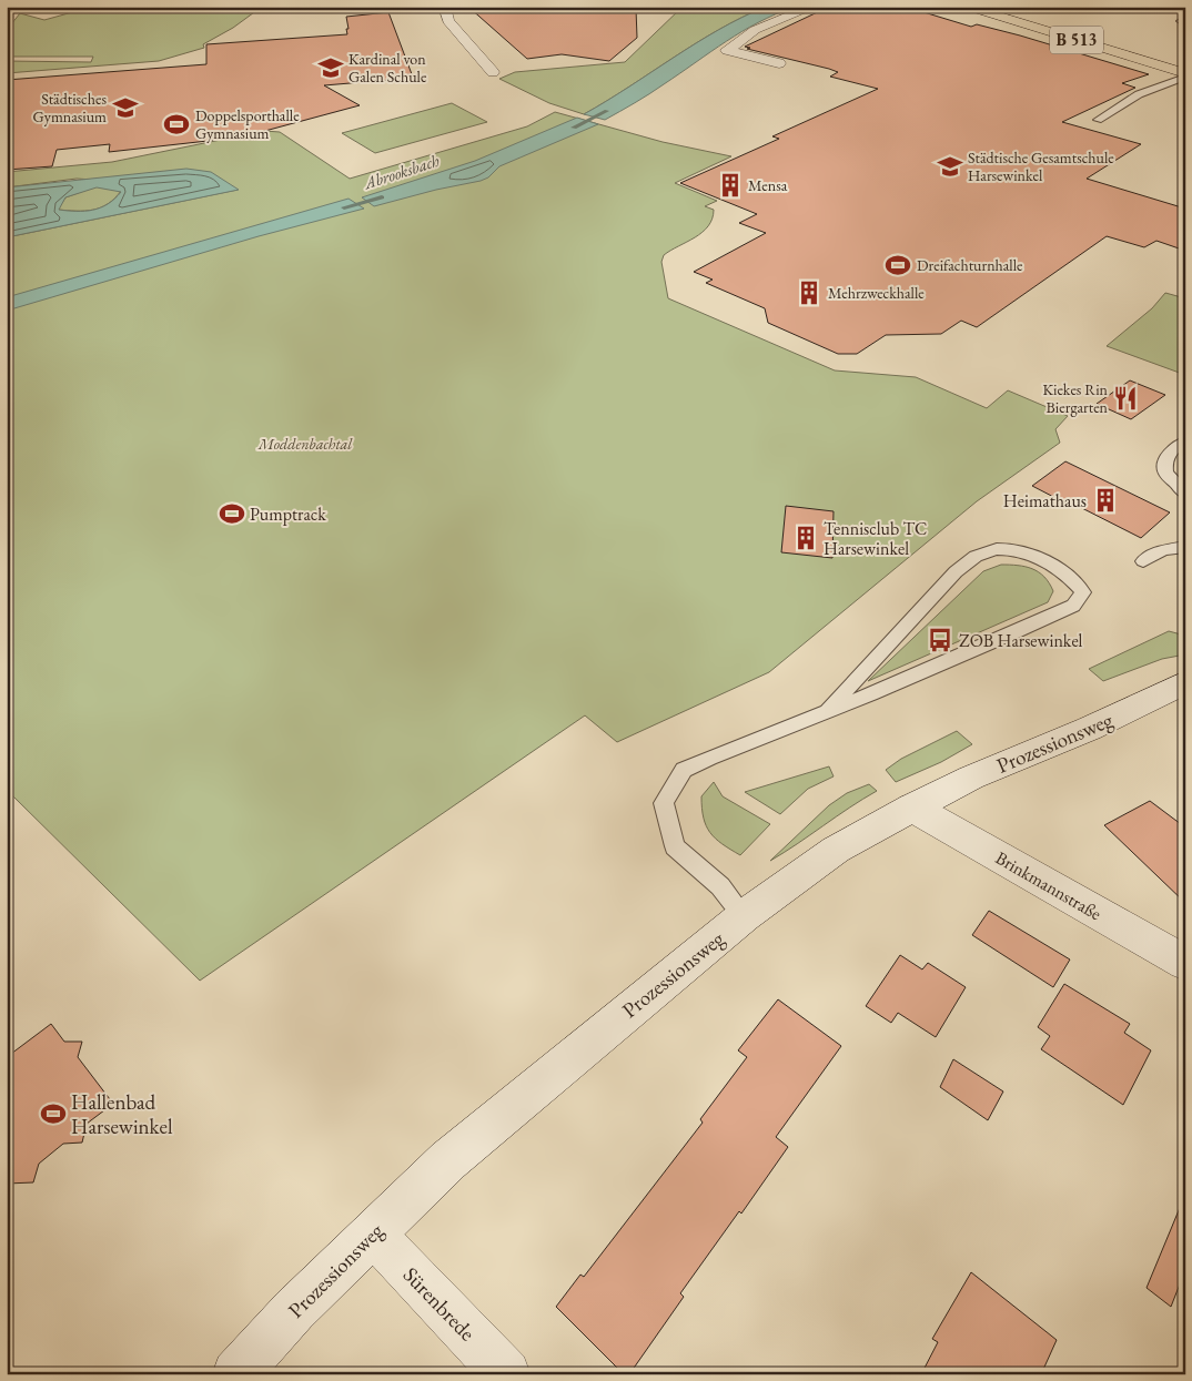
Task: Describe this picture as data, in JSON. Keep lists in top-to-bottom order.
{
  "streets": {
    "main road": ["B 513"],
    "street": ["Prozessionsweg", "Brinkmannstraße", "Sürenbrede"]
  },
  "crossings": [
    ["Prozessionsweg", "Brinkmannstraße"],
    ["Prozessionsweg", "Sürenbrede"]
  ],
  "water": ["Abrooksbach"],
  "parks": ["Moddenbachtal"],
  "places": {
    "school or university": ["Kardinal von Galen Schule", "Städtisches Gymnasium", "Städtische Gesamtschule Harsewinkel"],
    "sports": [
      "Doppelsporthalle Gymnasium",
      "Dreifachturnhalle",
      "Pumptrack",
      "Hallenbad Harsewinkel"
    ],
    "building": [
      "Mensa",
      "Mehrzweckhalle",
      "Heimathaus",
      "Tennisclub TC Harsewinkel"
    ],
    "restaurant": ["Kiekes Rin Biergarten"],
    "bus stop": ["ZOB Harsewinkel"]
  }
}
